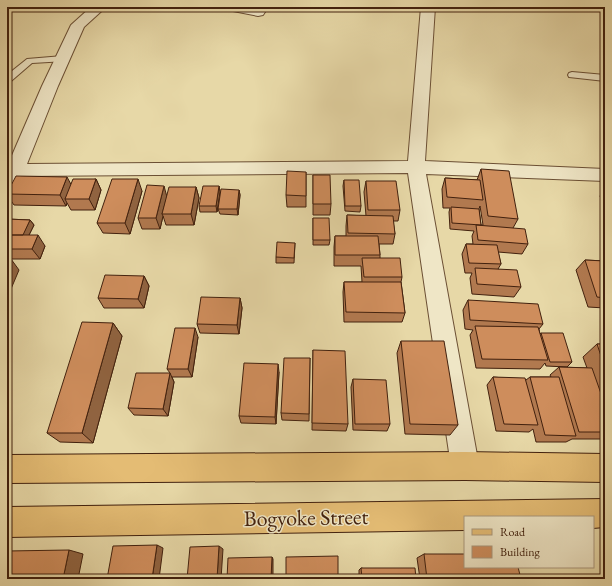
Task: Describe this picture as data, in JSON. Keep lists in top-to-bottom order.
{
  "streets": {
    "main road": ["Bogyoke Street"]
  },
  "legend": ["Road", "Building"]
}
